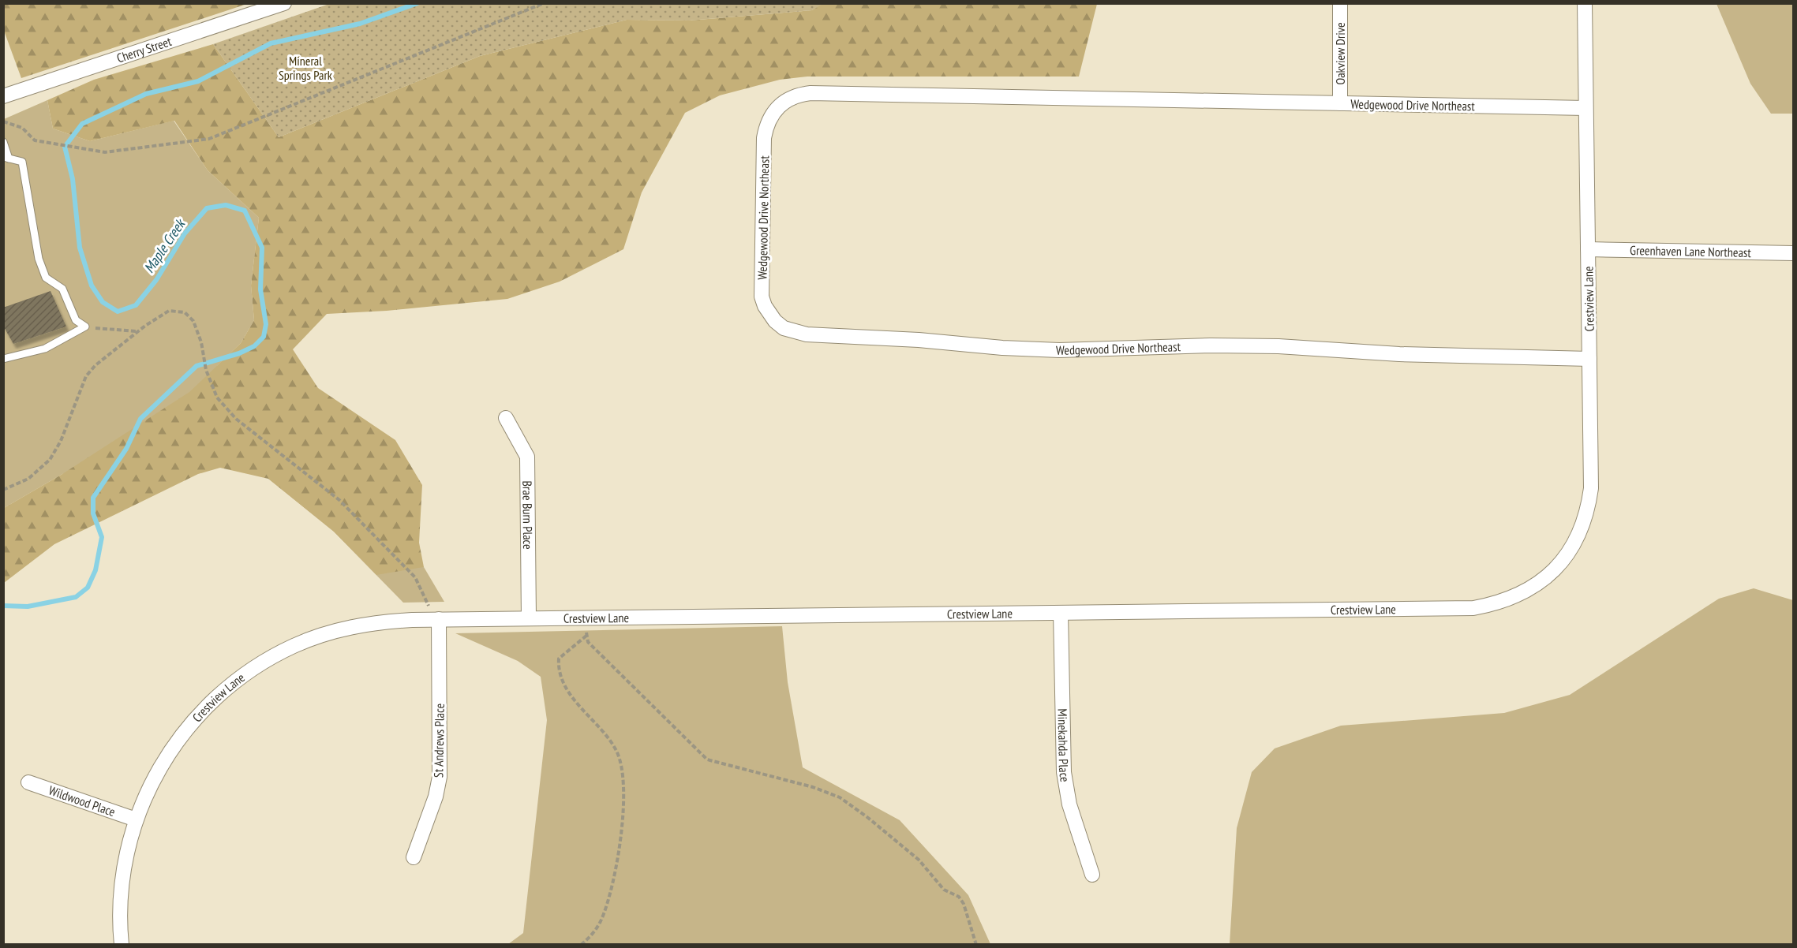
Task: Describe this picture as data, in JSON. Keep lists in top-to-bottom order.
{
  "streets": {
    "street": [
      "Cherry Street",
      "Oakview Drive",
      "Wedgewood Drive Northeast",
      "Greenhaven Lane Northeast",
      "Crestview Lane",
      "Brae Burn Place",
      "St Andrews Place",
      "Minekahda Place",
      "Wildwood Place"
    ]
  },
  "crossings": [
    ["Oakview Drive", "Wedgewood Drive Northeast"],
    ["Wedgewood Drive Northeast", "Crestview Lane"],
    ["Greenhaven Lane Northeast", "Crestview Lane"],
    ["Crestview Lane", "Brae Burn Place"],
    ["Crestview Lane", "St Andrews Place"],
    ["Crestview Lane", "Minekahda Place"],
    ["Crestview Lane", "Wildwood Place"]
  ],
  "water": ["Maple Creek"],
  "parks": ["Mineral Springs Park"]
}
